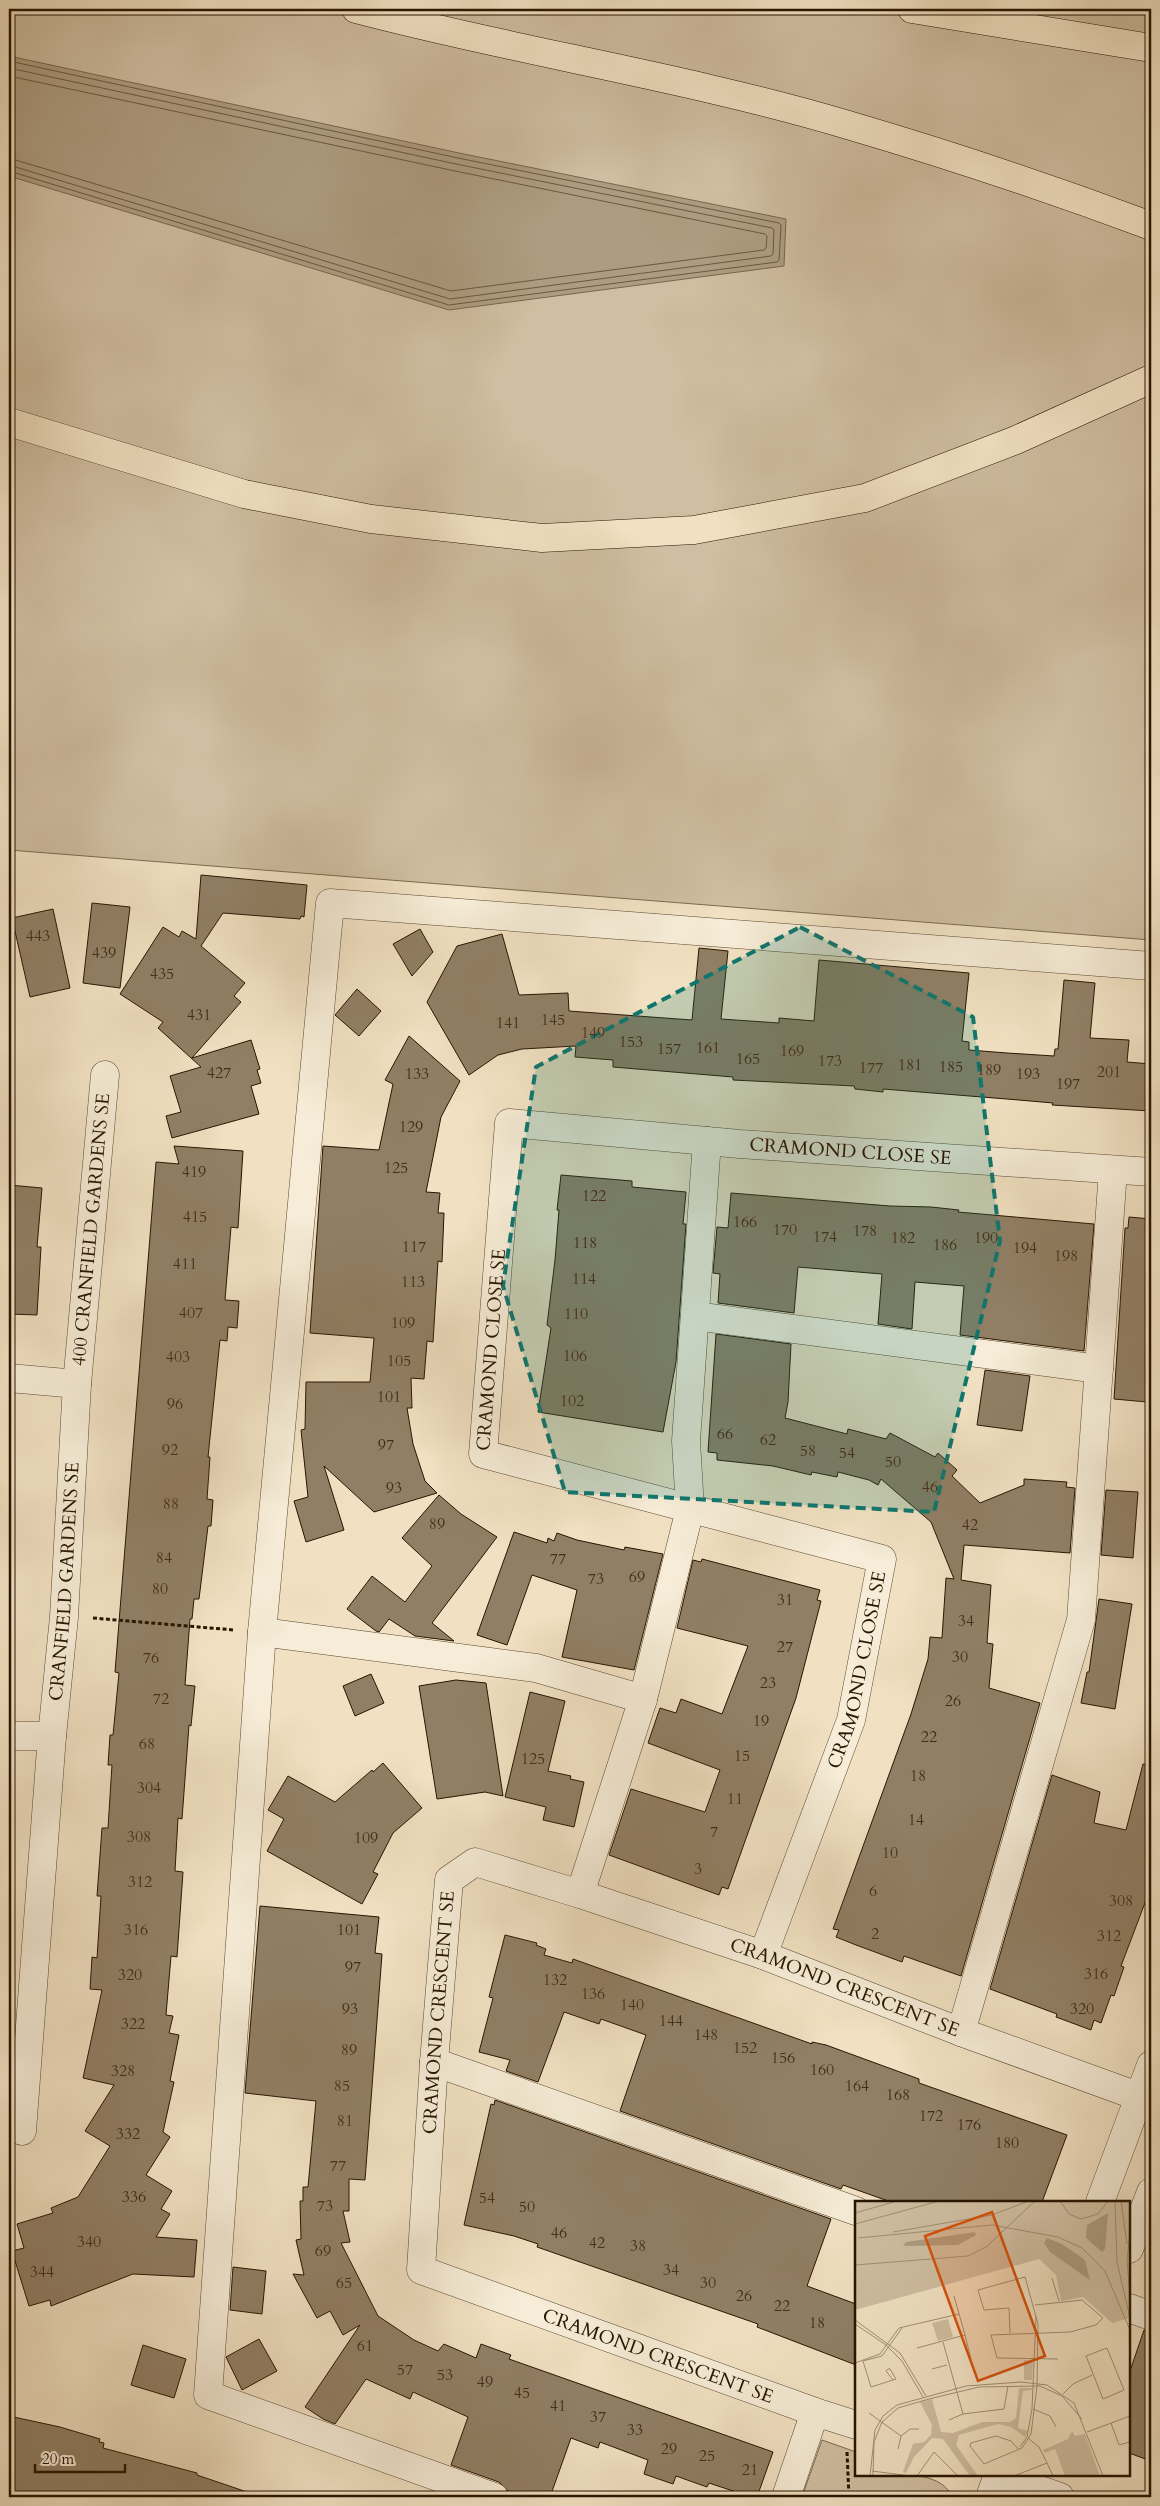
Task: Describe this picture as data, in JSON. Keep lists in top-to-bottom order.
{
  "streets": {
    "street": [
      "CRAMOND CLOSE SE",
      "400 CRANFIELD GARDENS SE",
      "CRANFIELD GARDENS SE",
      "CRAMOND CRESCENT SE"
    ]
  },
  "crossings": [
    ["CRAMOND CLOSE SE", "CRAMOND CRESCENT SE"],
    ["400 CRANFIELD GARDENS SE", "CRANFIELD GARDENS SE"]
  ],
  "house_numbers": [
    "443",
    "439",
    "435",
    "431",
    "145",
    "141",
    "149",
    "153",
    "161",
    "157",
    "169",
    "165",
    "173",
    "181",
    "185",
    "177",
    "189",
    "201",
    "427",
    "133",
    "193",
    "197",
    "129",
    "125",
    "419",
    "122",
    "415",
    "166",
    "170",
    "178",
    "174",
    "182",
    "190",
    "118",
    "186",
    "117",
    "194",
    "198",
    "411",
    "114",
    "113",
    "407",
    "110",
    "109",
    "106",
    "403",
    "105",
    "101",
    "102",
    "96",
    "66",
    "62",
    "97",
    "92",
    "58",
    "54",
    "50",
    "46",
    "93",
    "88",
    "89",
    "42",
    "84",
    "77",
    "69",
    "73",
    "80",
    "31",
    "34",
    "27",
    "30",
    "76",
    "23",
    "72",
    "26",
    "19",
    "22",
    "68",
    "15",
    "125",
    "18",
    "304",
    "11",
    "14",
    "7",
    "308",
    "109",
    "10",
    "3",
    "312",
    "6",
    "308",
    "316",
    "101",
    "2",
    "312",
    "97",
    "316",
    "320",
    "132",
    "136",
    "140",
    "93",
    "320",
    "144",
    "322",
    "148",
    "152",
    "89",
    "156",
    "160",
    "328",
    "85",
    "164",
    "168",
    "172",
    "81",
    "176",
    "332",
    "180",
    "77",
    "336",
    "54",
    "73",
    "50",
    "46",
    "340",
    "42",
    "38",
    "69",
    "34",
    "344",
    "65",
    "30",
    "26",
    "22",
    "18",
    "61",
    "57",
    "53",
    "49",
    "45",
    "41",
    "37",
    "33",
    "29",
    "25",
    "21"
  ],
  "scale_bar": "20 m"
}
